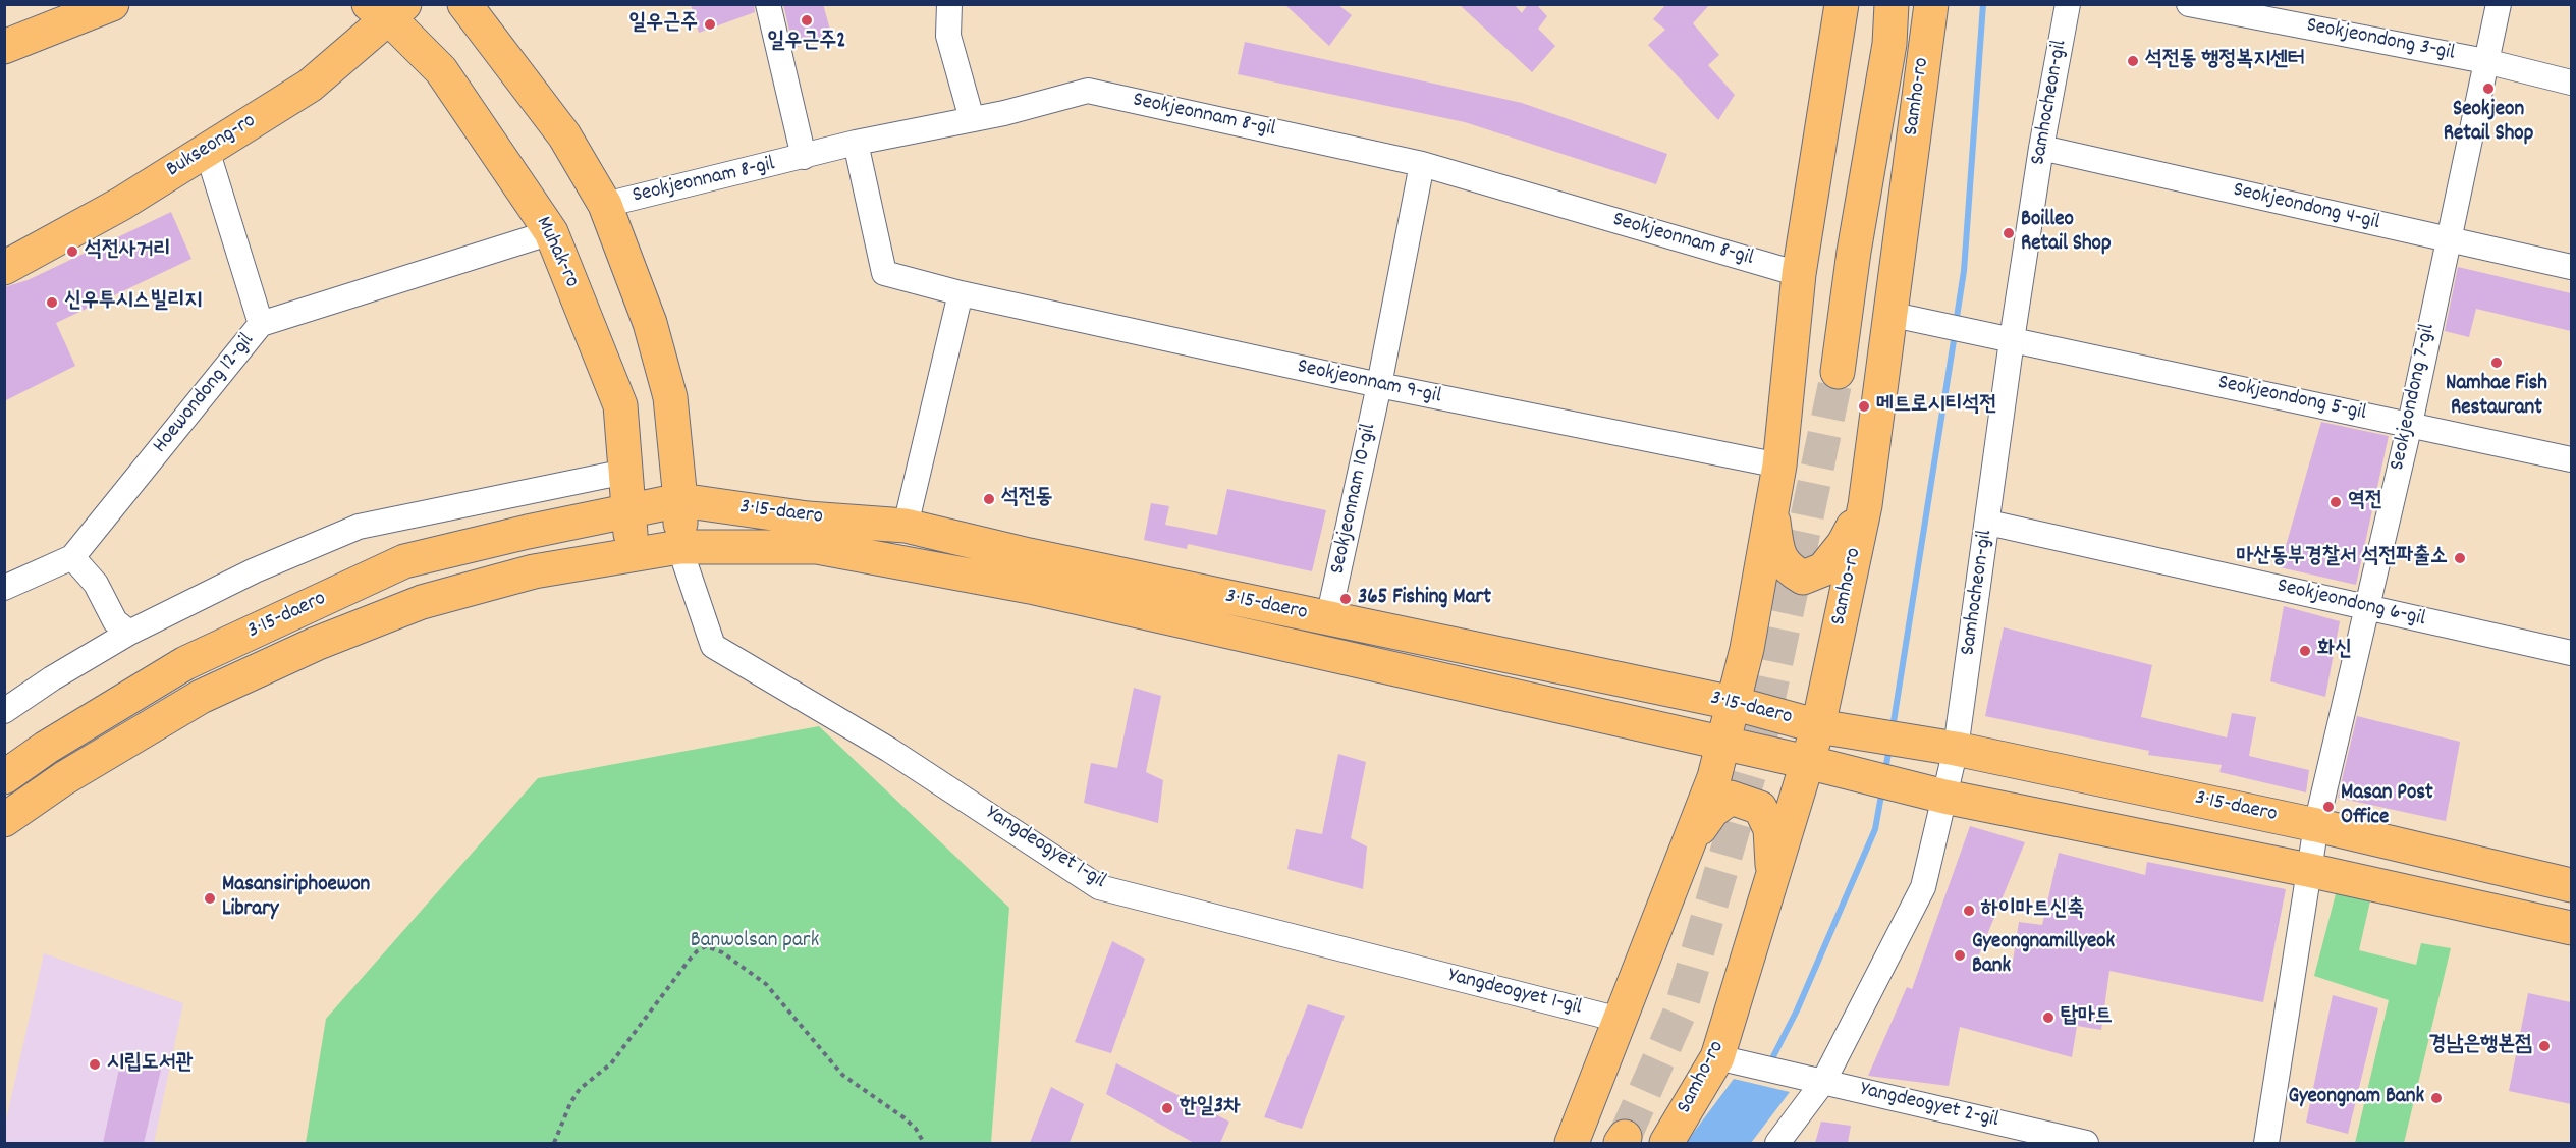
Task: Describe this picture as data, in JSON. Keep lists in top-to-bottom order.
{
  "streets": {
    "main road": [
      "Samho-ro",
      "Bukseong-ro",
      "Muhak-ro",
      "3·15-daero"
    ],
    "street": [
      "Seokjeondong 3-gil",
      "Samhocheon-gil",
      "Seokjeonnam 8-gil",
      "Seokjeondong 4-gil",
      "Seokjeonnam 9-gil",
      "Hoewondong 12-gil",
      "Seokjeondong 7-gil",
      "Seokjeondong 5-gil",
      "Seokjeonnam 10-gil",
      "Seokjeondong 6-gil",
      "Yangdeogyet 1-gil",
      "Yangdeogyet 2-gil"
    ]
  },
  "crossings": [
    ["Seokjeondong 3-gil", "Seokjeondong 7-gil"],
    ["Samho-ro", "Seokjeondong 5-gil"],
    ["Samho-ro", "3·15-daero"],
    ["Samho-ro", "Yangdeogyet 2-gil"],
    ["Samhocheon-gil", "Seokjeondong 4-gil"],
    ["Samhocheon-gil", "Seokjeondong 5-gil"],
    ["Samhocheon-gil", "3·15-daero"],
    ["Samhocheon-gil", "Seokjeondong 6-gil"],
    ["Samhocheon-gil", "Yangdeogyet 2-gil"],
    ["Seokjeonnam 8-gil", "Seokjeonnam 9-gil"],
    ["Seokjeonnam 8-gil", "Seokjeonnam 10-gil"],
    ["Bukseong-ro", "Muhak-ro"],
    ["Seokjeondong 4-gil", "Seokjeondong 7-gil"],
    ["Muhak-ro", "Hoewondong 12-gil"],
    ["Muhak-ro", "3·15-daero"],
    ["Seokjeonnam 9-gil", "Seokjeonnam 10-gil"],
    ["Seokjeondong 7-gil", "Seokjeondong 5-gil"],
    ["Seokjeondong 7-gil", "3·15-daero"],
    ["Seokjeondong 7-gil", "Seokjeondong 6-gil"],
    ["Seokjeonnam 10-gil", "3·15-daero"],
    ["3·15-daero", "Yangdeogyet 1-gil"]
  ],
  "parks": ["Banwolsan park"],
  "places": [
    "일우근주2",
    "일우근주",
    "석전동 행정복지센터",
    "Seokjeon Retail Shop",
    "Boilleo Retail Shop",
    "석전사거리",
    "신우투시스빌리지",
    "Namhae Fish Restaurant",
    "메트로시티석전",
    "석전동",
    "역전",
    "마산동부경찰서 석전파출소",
    "365 Fishing Mart",
    "화신",
    "Masan Post Office",
    "Masansiriphoewon Library",
    "하이마트신축",
    "Gyeongnamillyeok Bank",
    "탑마트",
    "경남은행본점",
    "시립도서관",
    "Gyeongnam Bank",
    "한일3차"
  ]
}
